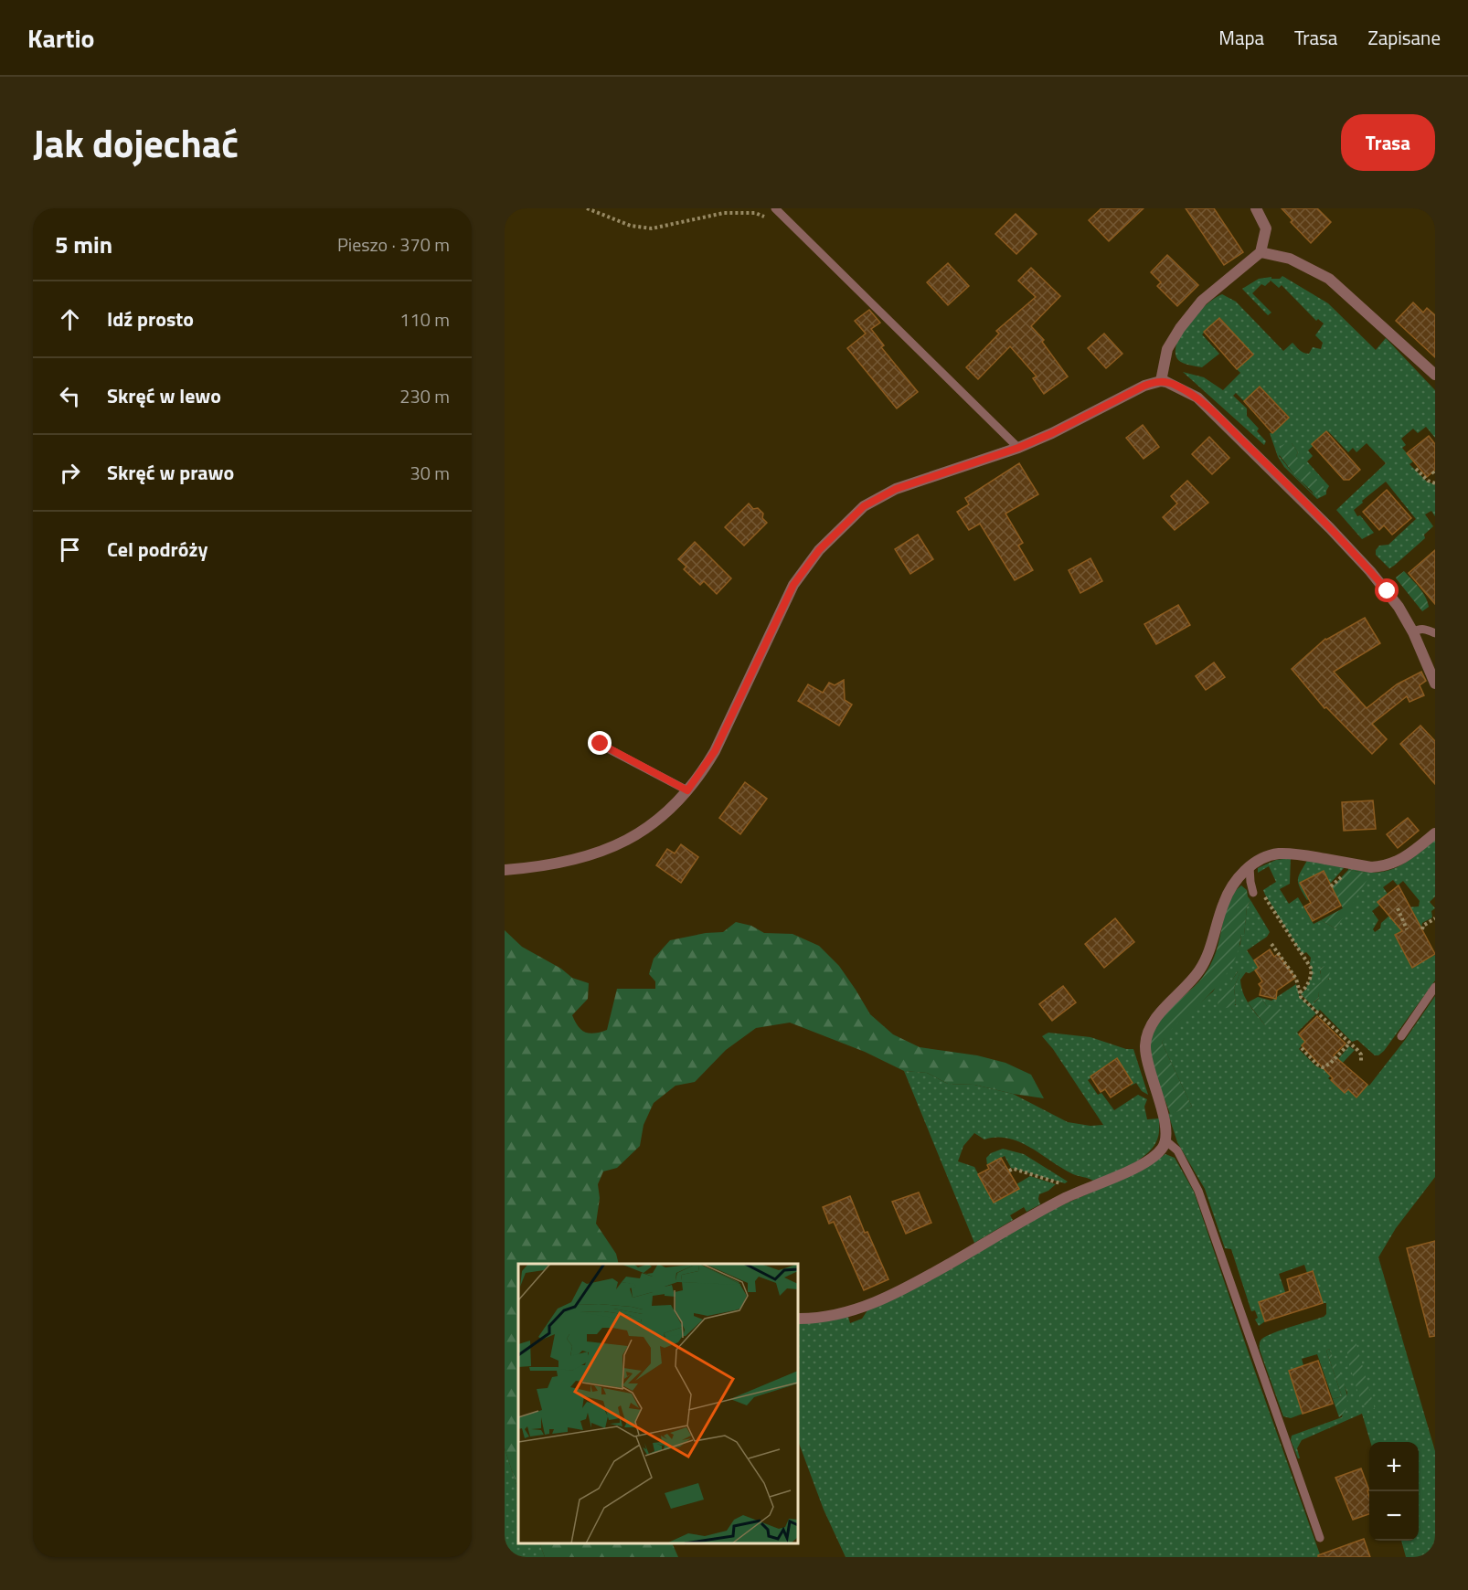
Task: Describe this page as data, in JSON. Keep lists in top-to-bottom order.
{
  "page": {
    "header": "Kartio",
    "nav": ["Mapa", "Trasa", "Zapisane"],
    "title": "Jak dojechać",
    "buttons": "Trasa",
    "heading": ["5 min", "Pieszo · 370 m"],
    "list": [
      ["Idź prosto", "110 m"],
      ["Skręć w lewo", "230 m"],
      ["Skręć w prawo", "30 m"],
      "Cel podróży"
    ],
    "map_buttons": ["+", "−"]
  }
}
